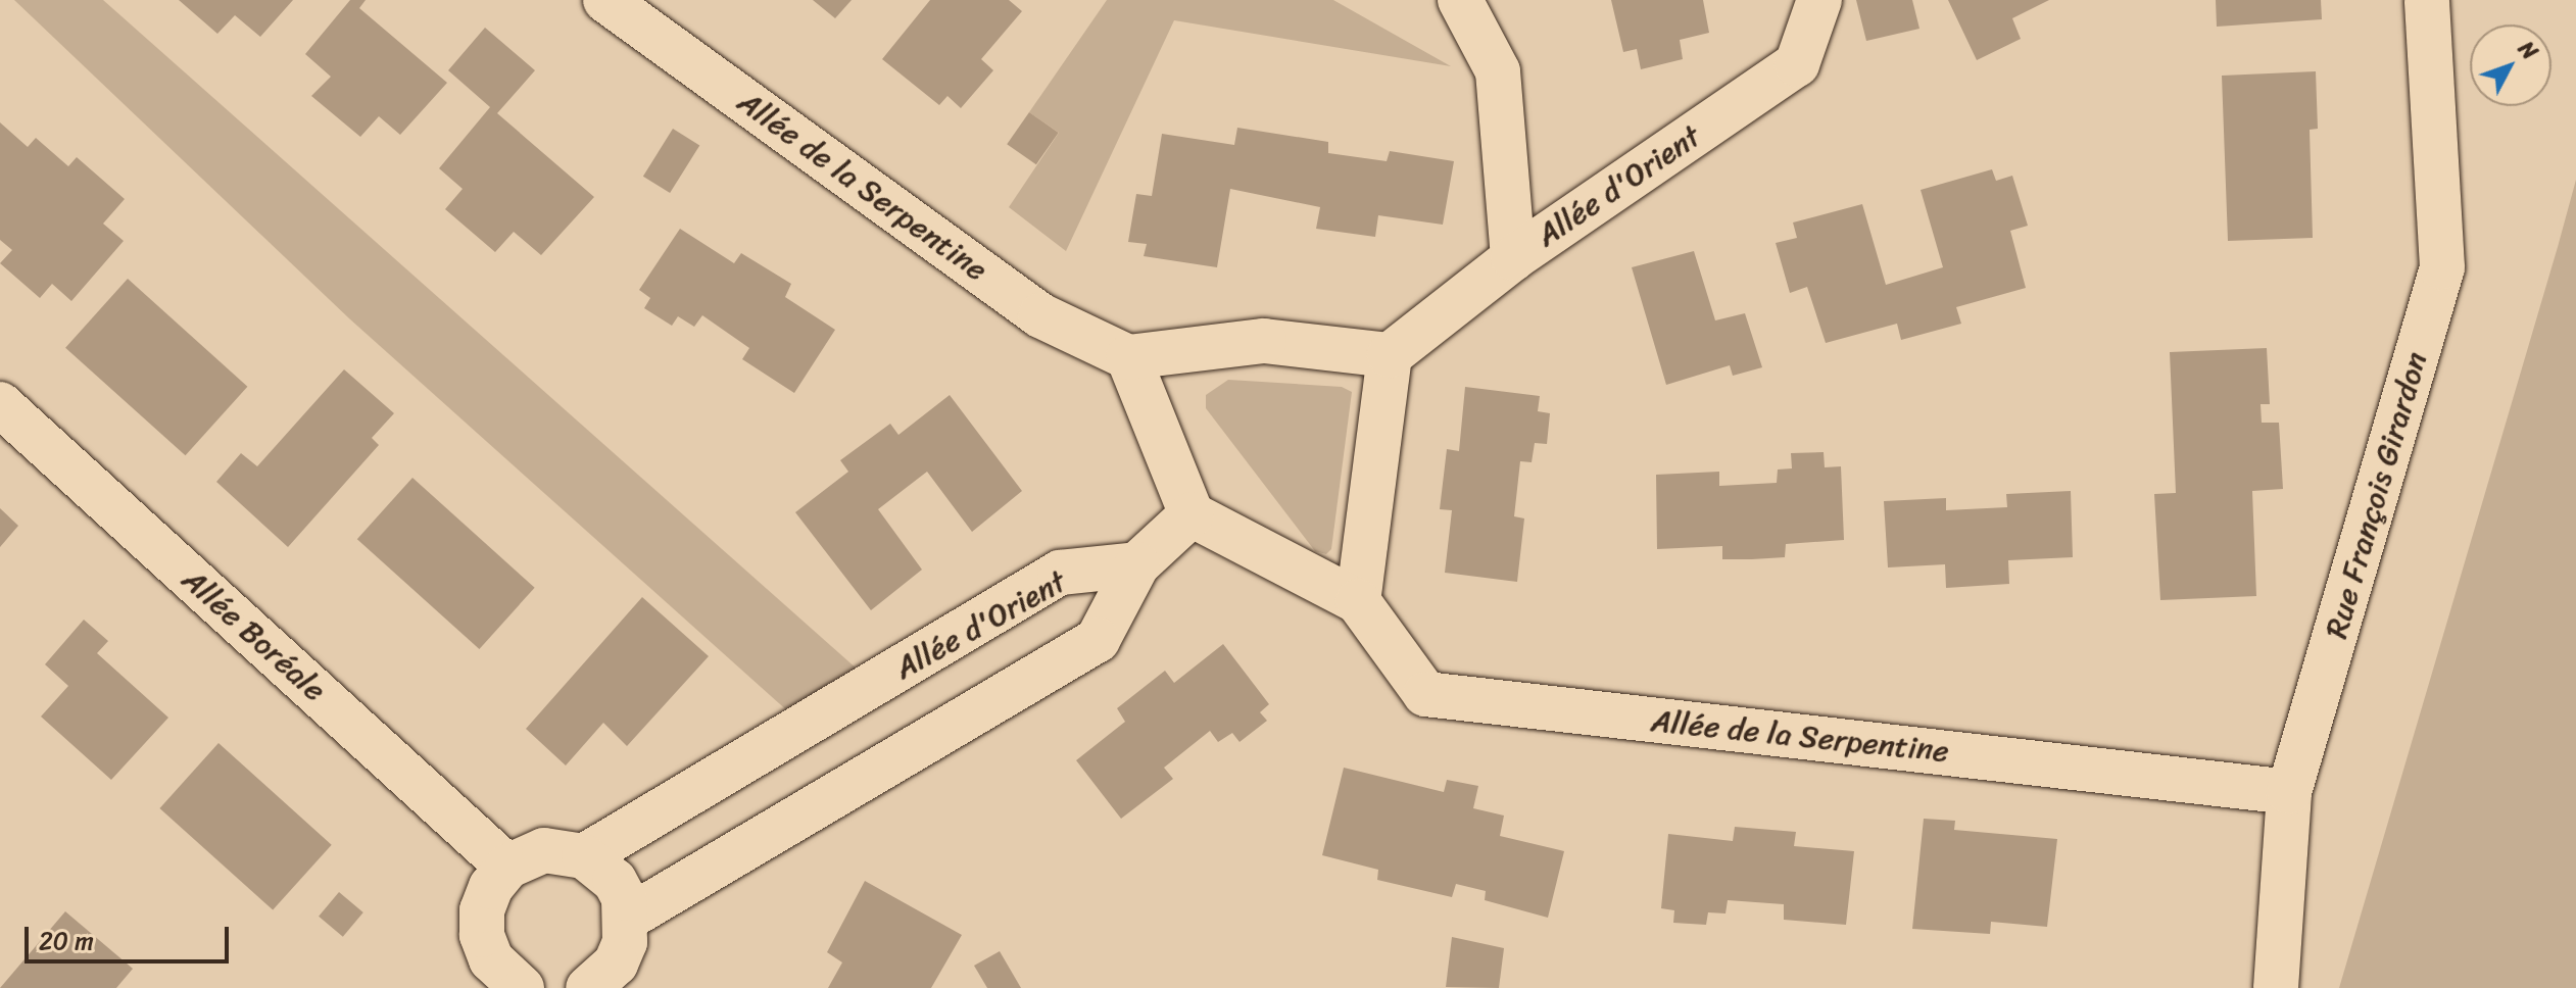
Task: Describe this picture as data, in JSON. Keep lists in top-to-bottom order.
{
  "streets": {
    "street": [
      "Allée de la Serpentine",
      "Allée d'Orient",
      "Rue François Girardon",
      "Allée Boréale"
    ]
  },
  "crossings": [
    ["Allée de la Serpentine", "Rue François Girardon"]
  ],
  "scale_bar": "20 m",
  "north": "top right"
}
